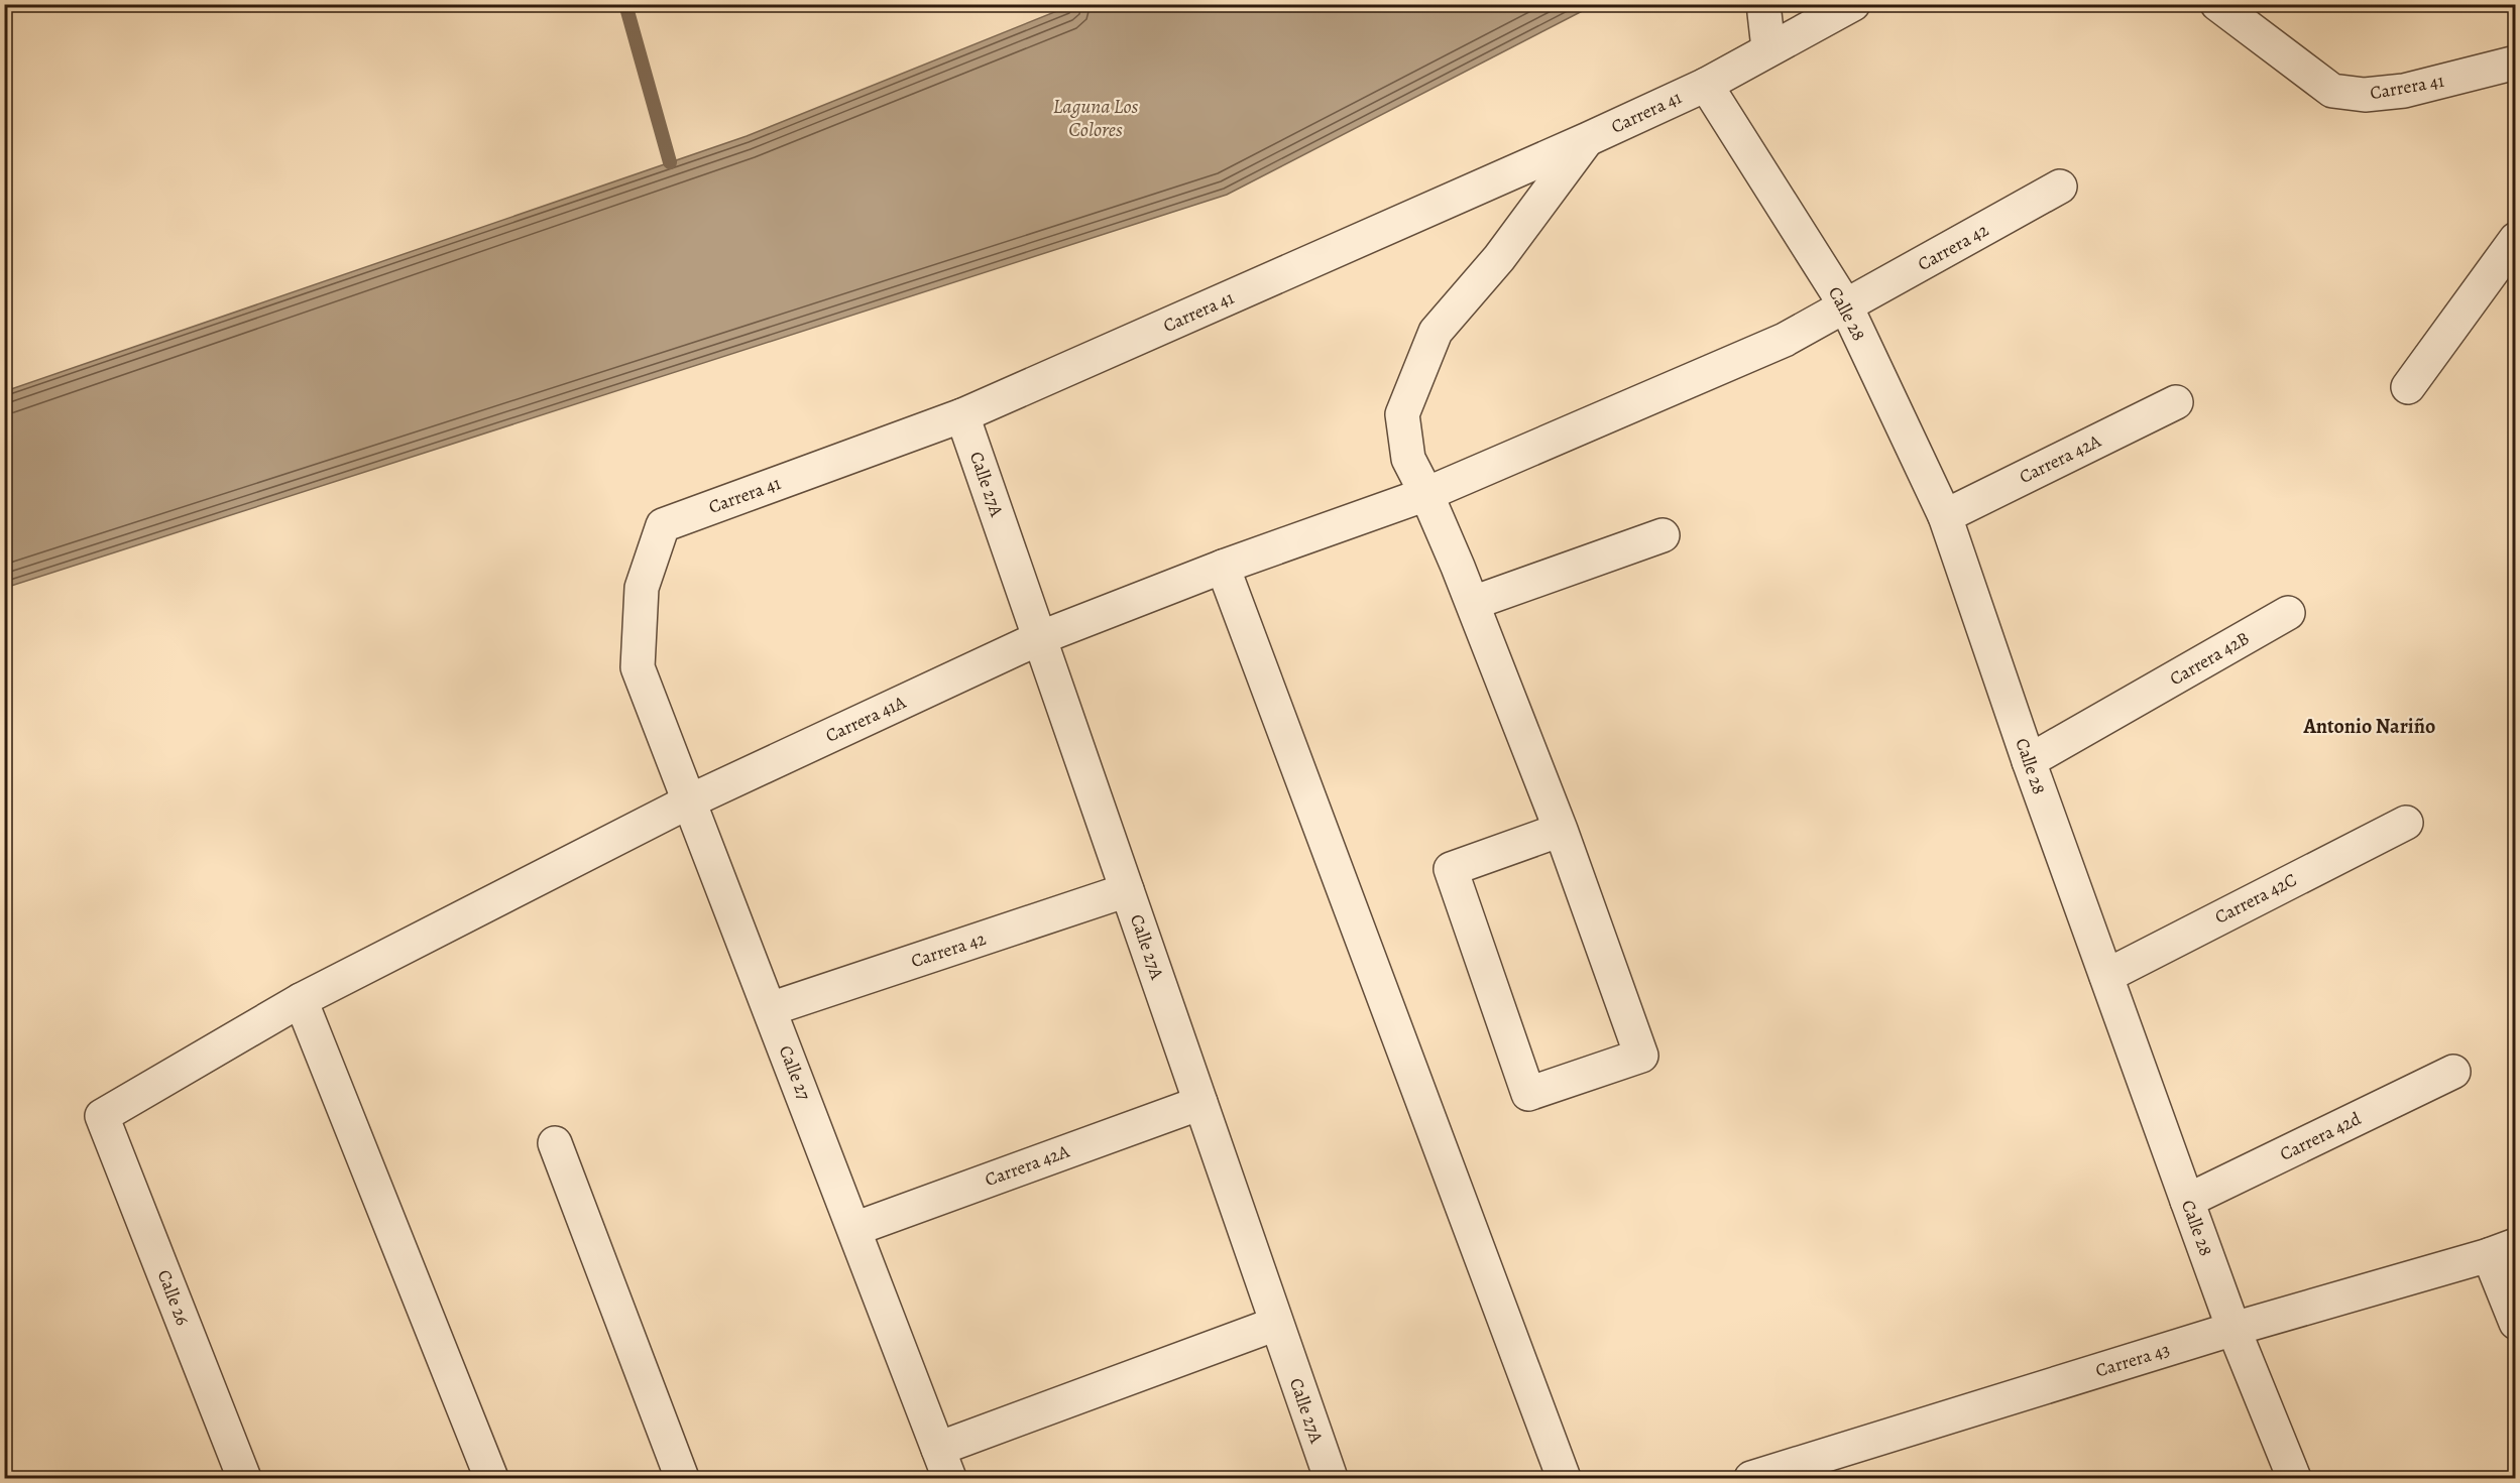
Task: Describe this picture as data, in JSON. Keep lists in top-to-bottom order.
{
  "streets": {
    "street": [
      "Carrera 41",
      "Carrera 42",
      "Calle 28",
      "Carrera 42A",
      "Calle 27A",
      "Carrera 42B",
      "Carrera 41A",
      "Carrera 42C",
      "Calle 27",
      "Carrera 42d",
      "Calle 26",
      "Carrera 43"
    ]
  },
  "crossings": [
    ["Carrera 41", "Calle 28"],
    ["Carrera 41", "Calle 27A"],
    ["Carrera 41", "Calle 27"],
    ["Carrera 42", "Calle 28"],
    ["Carrera 42", "Calle 27A"],
    ["Carrera 42", "Carrera 41A"],
    ["Carrera 42", "Calle 27"],
    ["Calle 28", "Carrera 42A"],
    ["Calle 28", "Carrera 42B"],
    ["Calle 28", "Carrera 42C"],
    ["Calle 28", "Carrera 42d"],
    ["Calle 28", "Carrera 43"],
    ["Carrera 42A", "Calle 27A"],
    ["Carrera 42A", "Calle 27"],
    ["Calle 27A", "Carrera 41A"],
    ["Carrera 41A", "Calle 27"],
    ["Carrera 41A", "Calle 26"]
  ],
  "districts": ["Antonio Nariño"],
  "water": ["Laguna Los Colores"]
}
